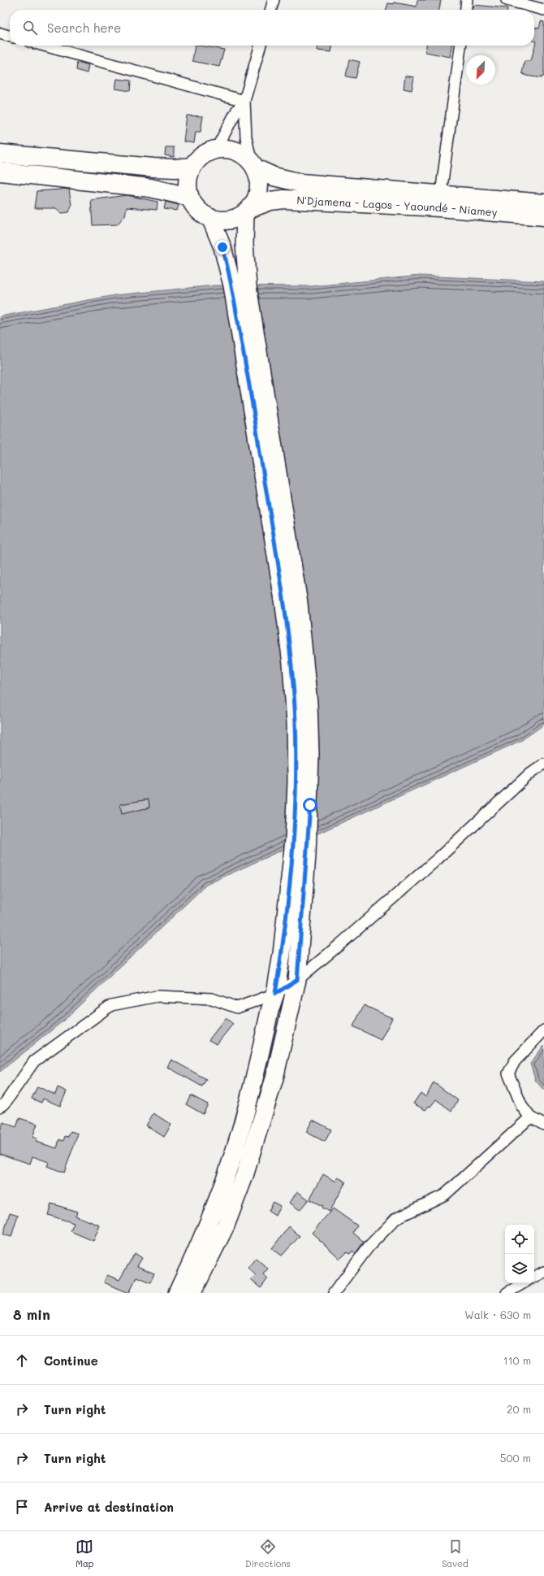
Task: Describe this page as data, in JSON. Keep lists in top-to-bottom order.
{
  "streets": {
    "highway": ["N'Djamena - Lagos - Yaoundé - Niamey"]
  },
  "north": "bottom left",
  "page": {
    "search": "Search here",
    "heading": ["8 min", "Walk · 630 m"],
    "list": [
      ["Continue", "110 m"],
      ["Turn right", "20 m"],
      ["Turn right", "500 m"],
      "Arrive at destination"
    ],
    "nav": ["Map", "Directions", "Saved"]
  }
}
